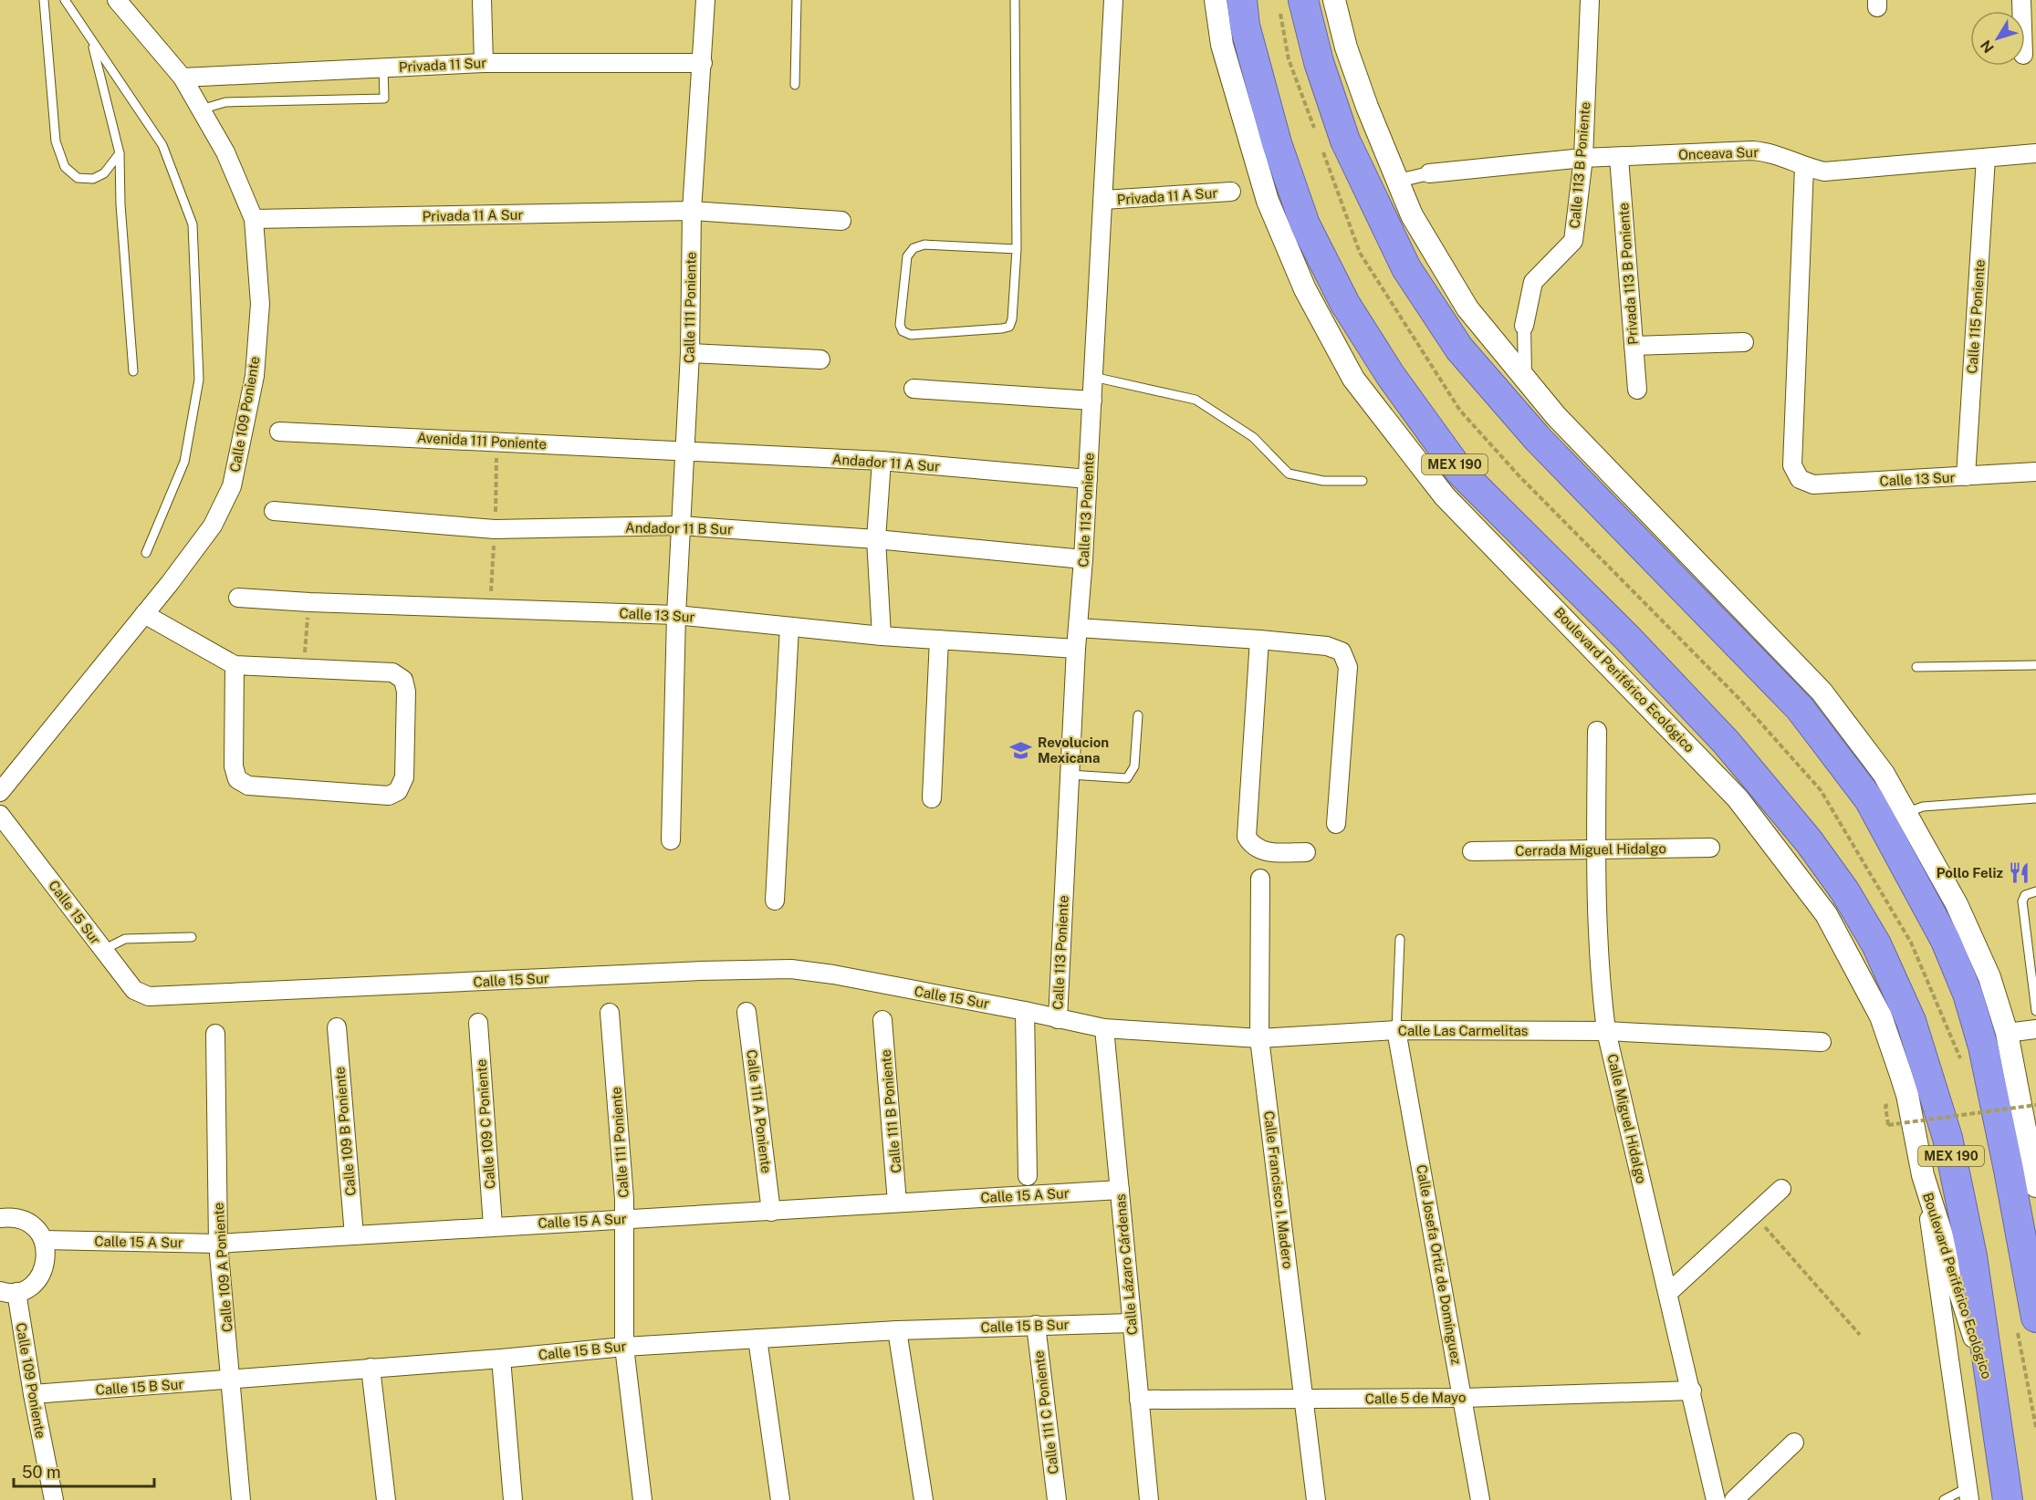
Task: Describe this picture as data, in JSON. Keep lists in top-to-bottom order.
{
  "streets": {
    "highway": ["MEX 190", "Boulevard Periférico Ecológico"],
    "street": [
      "Privada 11 Sur",
      "Onceava Sur",
      "Calle 113 B Poniente",
      "Privada 11 A Sur",
      "Privada 113 B Poniente",
      "Calle 111 Poniente",
      "Calle 115 Poniente",
      "Calle 109 Poniente",
      "Avenida 111 Poniente",
      "Andador 11 A Sur",
      "Calle 13 Sur",
      "Calle 113 Poniente",
      "Andador 11 B Sur",
      "Cerrada Miguel Hidalgo",
      "Calle 15 Sur",
      "Calle Las Carmelitas",
      "Calle 111 A Poniente",
      "Calle 111 B Poniente",
      "Calle Miguel Hidalgo",
      "Calle 109 C Poniente",
      "Calle 109 B Poniente",
      "Calle Francisco I. Madero",
      "Calle 15 A Sur",
      "Calle Lázaro Cárdenas",
      "Calle Josefa Ortiz de Domínguez",
      "Calle 109 A Poniente",
      "Calle 15 B Sur",
      "Calle 5 de Mayo",
      "Calle 111 C Poniente"
    ]
  },
  "crossings": [
    ["Privada 11 Sur", "Calle 111 Poniente"],
    ["Privada 11 Sur", "Calle 109 Poniente"],
    ["Onceava Sur", "Calle 113 B Poniente"],
    ["Onceava Sur", "Privada 113 B Poniente"],
    ["Onceava Sur", "Calle 115 Poniente"],
    ["Onceava Sur", "Calle 13 Sur"],
    ["Privada 11 A Sur", "Calle 111 Poniente"],
    ["Privada 11 A Sur", "Calle 109 Poniente"],
    ["Privada 11 A Sur", "Calle 113 Poniente"],
    ["Calle 111 Poniente", "Avenida 111 Poniente"],
    ["Calle 111 Poniente", "Andador 11 A Sur"],
    ["Calle 111 Poniente", "Calle 13 Sur"],
    ["Calle 111 Poniente", "Andador 11 B Sur"],
    ["Calle 111 Poniente", "Calle 15 A Sur"],
    ["Calle 111 Poniente", "Calle 15 B Sur"],
    ["Calle 115 Poniente", "Calle 13 Sur"],
    ["Calle 109 Poniente", "Calle 15 B Sur"],
    ["Avenida 111 Poniente", "Andador 11 A Sur"],
    ["Andador 11 A Sur", "Calle 113 Poniente"],
    ["Calle 13 Sur", "Calle 113 Poniente"],
    ["Calle 113 Poniente", "Andador 11 B Sur"],
    ["Calle 113 Poniente", "Calle 15 Sur"],
    ["Cerrada Miguel Hidalgo", "Calle Miguel Hidalgo"],
    ["Calle 15 Sur", "Calle Las Carmelitas"],
    ["Calle 15 Sur", "Calle Lázaro Cárdenas"],
    ["Calle Las Carmelitas", "Calle Miguel Hidalgo"],
    ["Calle Las Carmelitas", "Calle Francisco I. Madero"],
    ["Calle Las Carmelitas", "Calle Lázaro Cárdenas"],
    ["Calle Las Carmelitas", "Calle Josefa Ortiz de Domínguez"],
    ["Calle 111 A Poniente", "Calle 15 A Sur"],
    ["Calle 111 B Poniente", "Calle 15 A Sur"],
    ["Calle Miguel Hidalgo", "Calle 5 de Mayo"],
    ["Calle 109 C Poniente", "Calle 15 A Sur"],
    ["Calle 109 B Poniente", "Calle 15 A Sur"],
    ["Calle Francisco I. Madero", "Calle 5 de Mayo"],
    ["Calle 15 A Sur", "Calle Lázaro Cárdenas"],
    ["Calle 15 A Sur", "Calle 109 A Poniente"],
    ["Calle Lázaro Cárdenas", "Calle 15 B Sur"],
    ["Calle Lázaro Cárdenas", "Calle 5 de Mayo"],
    ["Calle Josefa Ortiz de Domínguez", "Calle 5 de Mayo"],
    ["Calle 109 A Poniente", "Calle 15 B Sur"],
    ["Calle 15 B Sur", "Calle 111 C Poniente"]
  ],
  "places": {
    "school or university": ["Revolucion Mexicana"],
    "restaurant": ["Pollo Feliz"]
  },
  "scale_bar": "50 m",
  "north": "bottom left"
}
